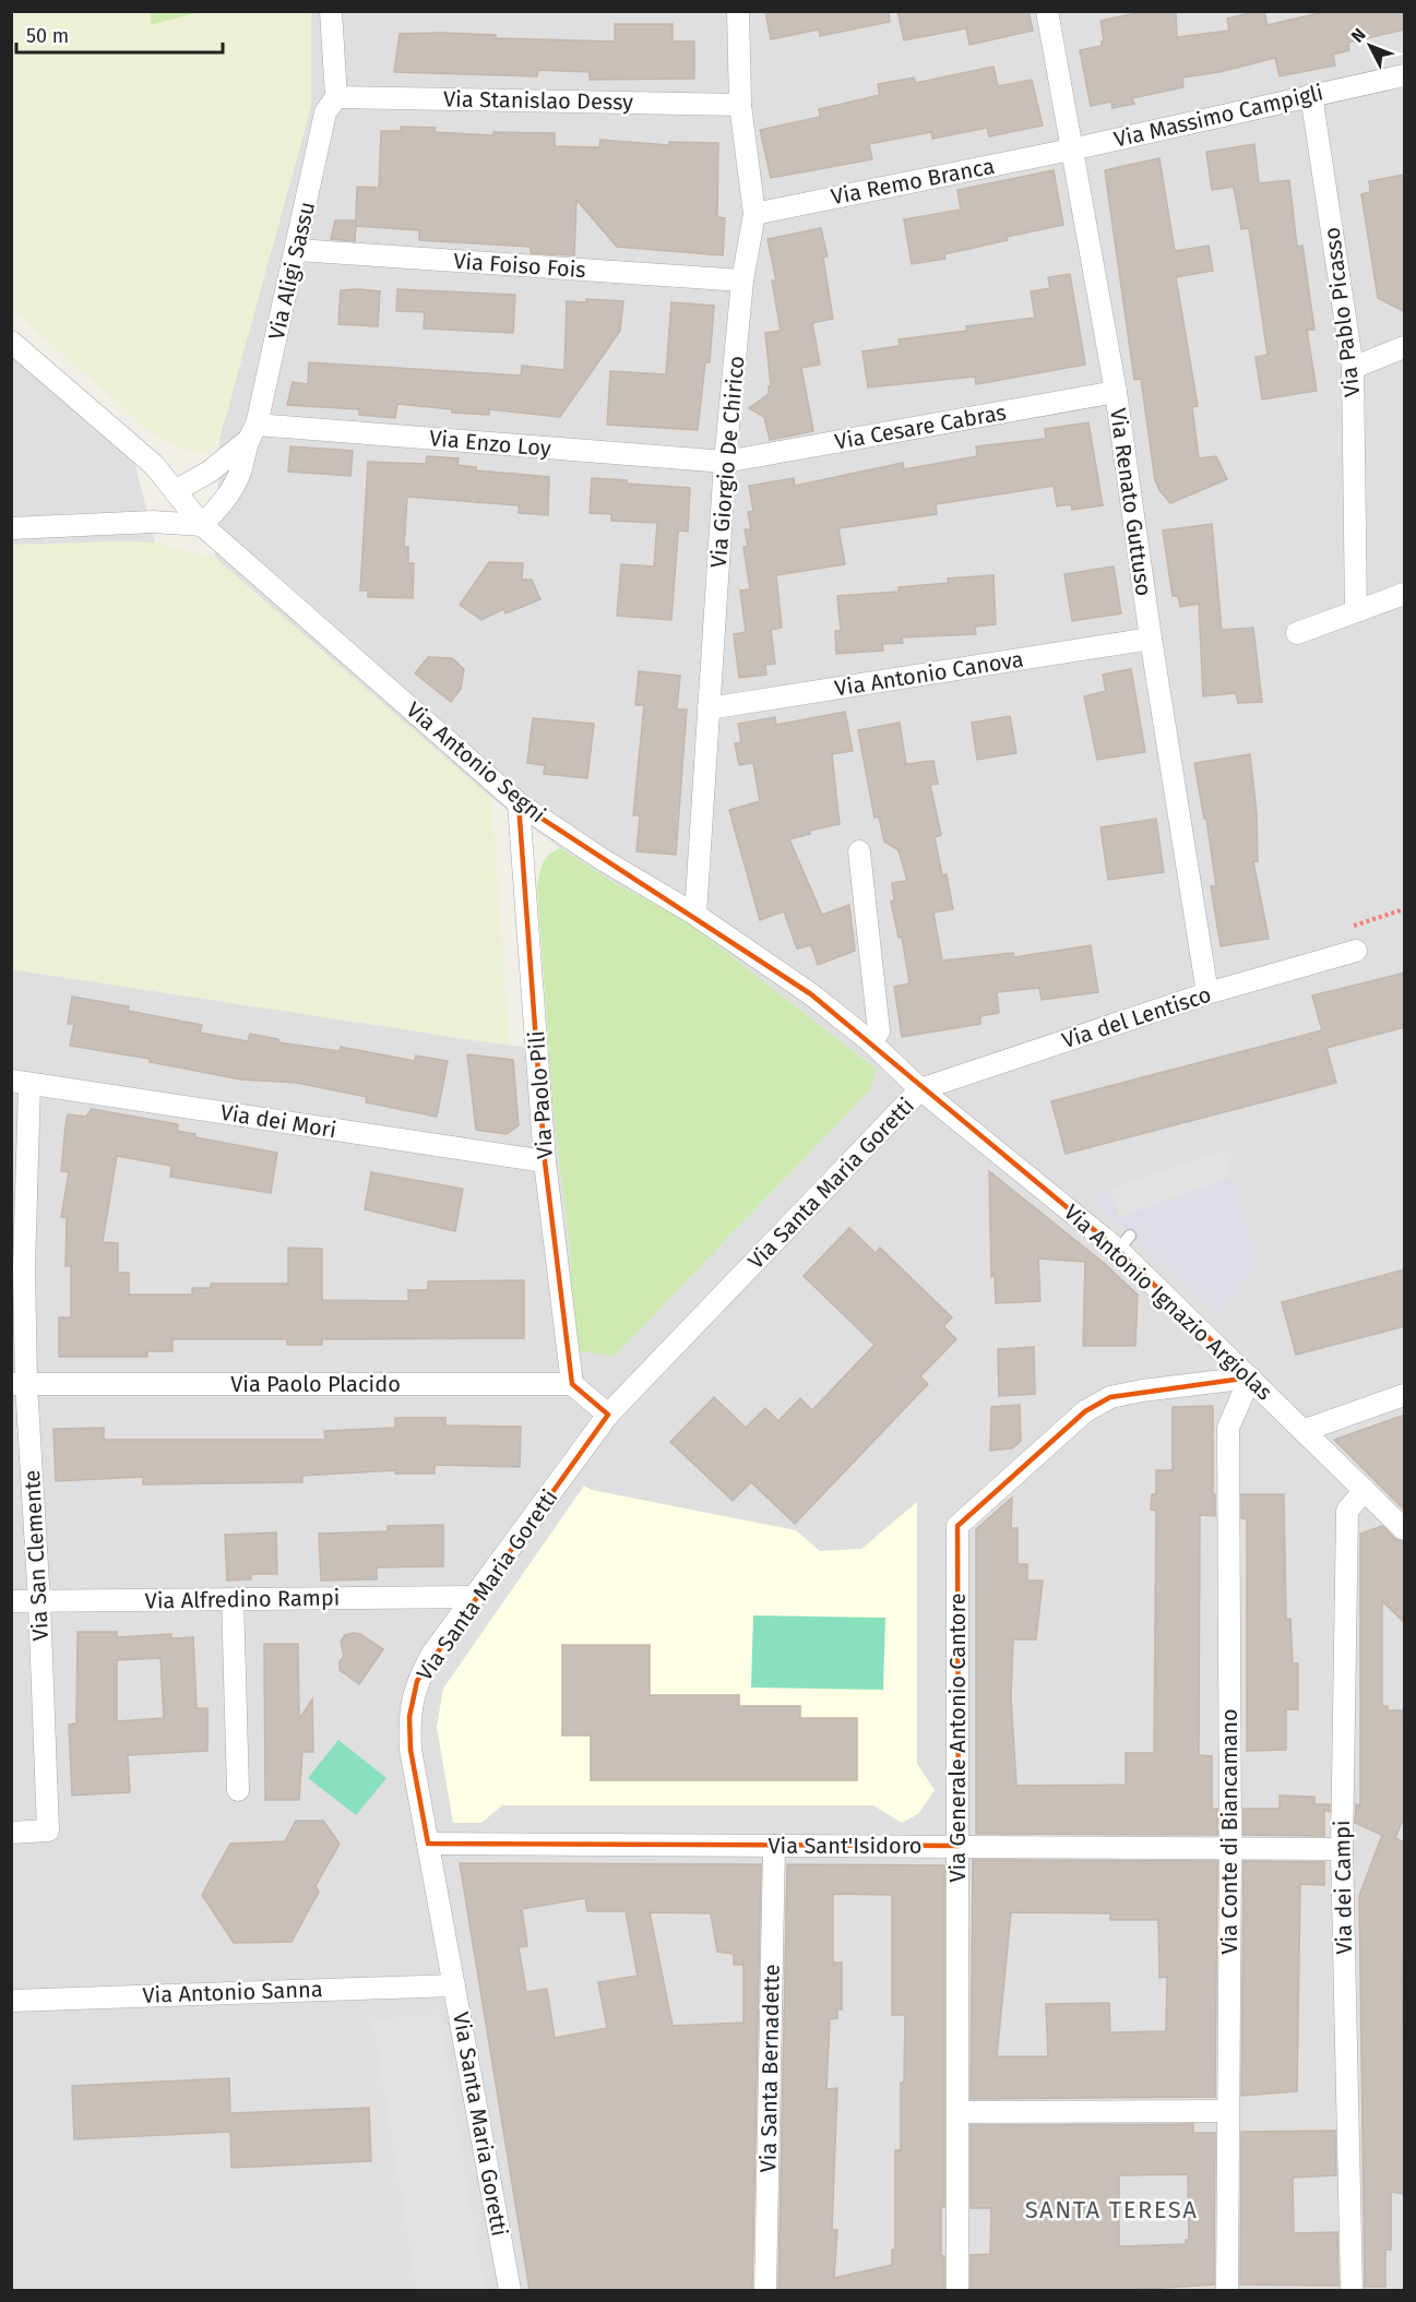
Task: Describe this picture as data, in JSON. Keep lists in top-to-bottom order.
{
  "streets": {
    "street": [
      "Via Stanislao Dessy",
      "Via Massimo Campigli",
      "Via Remo Branca",
      "Via Foiso Fois",
      "Via Aligi Sassu",
      "Via Pablo Picasso",
      "Via Cesare Cabras",
      "Via Enzo Loy",
      "Via Giorgio De Chirico",
      "Via Renato Guttuso",
      "Via Antonio Canova",
      "Via Antonio Segni",
      "Via del Lentisco",
      "Via Paolo Pili",
      "Via dei Mori",
      "Via Santa Maria Goretti",
      "Via Antonio Ignazio Argiolas",
      "Via Paolo Placido",
      "Via San Clemente",
      "Via Alfredino Rampi",
      "Via Generale Antonio Cantore",
      "Via Conte di Biancamano",
      "Via Sant'Isidoro",
      "Via dei Campi",
      "Via Antonio Sanna",
      "Via Santa Bernadette"
    ]
  },
  "crossings": [
    ["Via Stanislao Dessy", "Via Aligi Sassu"],
    ["Via Stanislao Dessy", "Via Giorgio De Chirico"],
    ["Via Massimo Campigli", "Via Remo Branca"],
    ["Via Massimo Campigli", "Via Pablo Picasso"],
    ["Via Massimo Campigli", "Via Renato Guttuso"],
    ["Via Remo Branca", "Via Giorgio De Chirico"],
    ["Via Remo Branca", "Via Renato Guttuso"],
    ["Via Foiso Fois", "Via Aligi Sassu"],
    ["Via Foiso Fois", "Via Giorgio De Chirico"],
    ["Via Aligi Sassu", "Via Enzo Loy"],
    ["Via Aligi Sassu", "Via Antonio Segni"],
    ["Via Cesare Cabras", "Via Enzo Loy"],
    ["Via Cesare Cabras", "Via Giorgio De Chirico"],
    ["Via Cesare Cabras", "Via Renato Guttuso"],
    ["Via Enzo Loy", "Via Giorgio De Chirico"],
    ["Via Giorgio De Chirico", "Via Antonio Canova"],
    ["Via Giorgio De Chirico", "Via Antonio Segni"],
    ["Via Renato Guttuso", "Via Antonio Canova"],
    ["Via Renato Guttuso", "Via del Lentisco"],
    ["Via Antonio Segni", "Via del Lentisco"],
    ["Via Antonio Segni", "Via Paolo Pili"],
    ["Via Antonio Segni", "Via Santa Maria Goretti"],
    ["Via Antonio Segni", "Via Antonio Ignazio Argiolas"],
    ["Via del Lentisco", "Via Santa Maria Goretti"],
    ["Via del Lentisco", "Via Antonio Ignazio Argiolas"],
    ["Via Paolo Pili", "Via dei Mori"],
    ["Via Paolo Pili", "Via Paolo Placido"],
    ["Via dei Mori", "Via San Clemente"],
    ["Via Santa Maria Goretti", "Via Antonio Ignazio Argiolas"],
    ["Via Santa Maria Goretti", "Via Alfredino Rampi"],
    ["Via Santa Maria Goretti", "Via Sant'Isidoro"],
    ["Via Santa Maria Goretti", "Via Antonio Sanna"],
    ["Via Antonio Ignazio Argiolas", "Via Generale Antonio Cantore"],
    ["Via Antonio Ignazio Argiolas", "Via Conte di Biancamano"],
    ["Via Antonio Ignazio Argiolas", "Via dei Campi"],
    ["Via Paolo Placido", "Via San Clemente"],
    ["Via San Clemente", "Via Alfredino Rampi"],
    ["Via Generale Antonio Cantore", "Via Conte di Biancamano"],
    ["Via Generale Antonio Cantore", "Via Sant'Isidoro"],
    ["Via Conte di Biancamano", "Via Sant'Isidoro"],
    ["Via Sant'Isidoro", "Via dei Campi"],
    ["Via Sant'Isidoro", "Via Santa Bernadette"]
  ],
  "districts": ["SANTA TERESA"],
  "scale_bar": "50 m",
  "north": "top left"
}
